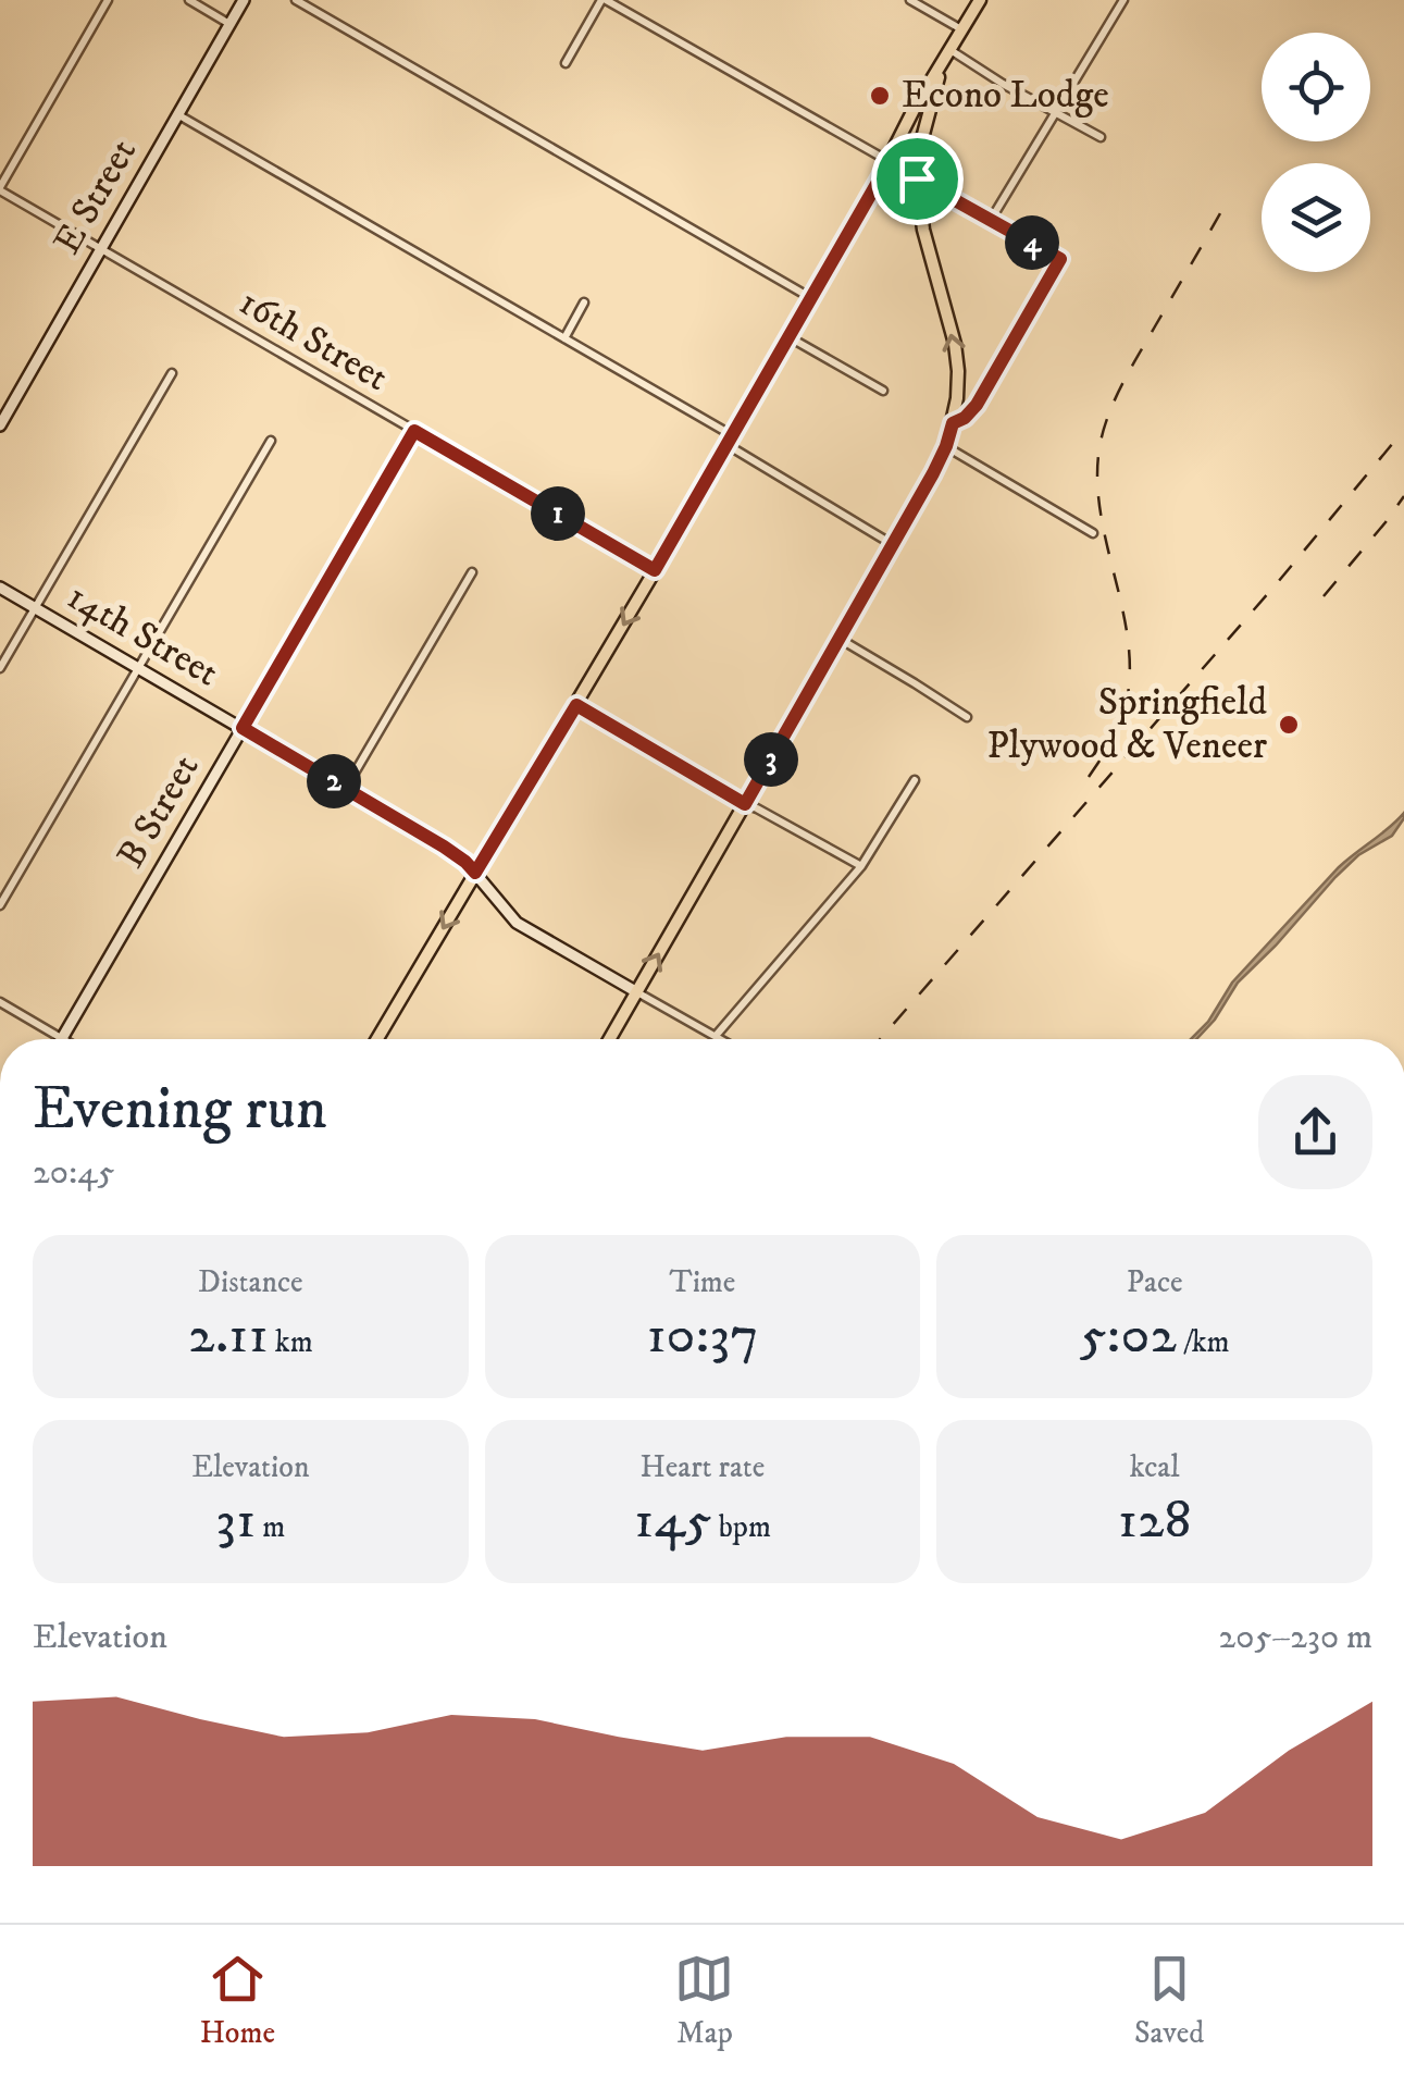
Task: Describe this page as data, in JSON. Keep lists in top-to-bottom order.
{
  "streets": {
    "street": [
      "E Street",
      "16th Street",
      "14th Street",
      "B Street"
    ]
  },
  "crossings": [
    ["E Street", "16th Street"],
    ["16th Street", "B Street"],
    ["14th Street", "B Street"]
  ],
  "places": ["Econo Lodge", "Springfield Plywood & Veneer"],
  "page": {
    "pins": [
      "4",
      "1",
      "3",
      "2"
    ],
    "heading": ["Evening run", "20:45"],
    "stats": [
      ["Distance", "2.11 km"],
      ["Time", "10:37"],
      ["Pace", "5:02 /km"],
      ["Elevation", "31 m"],
      ["Heart rate", "145 bpm"],
      ["kcal", "128"]
    ],
    "chart": ["Elevation", "205–230 m"],
    "tabs": ["Home", "Map", "Saved"]
  }
}
